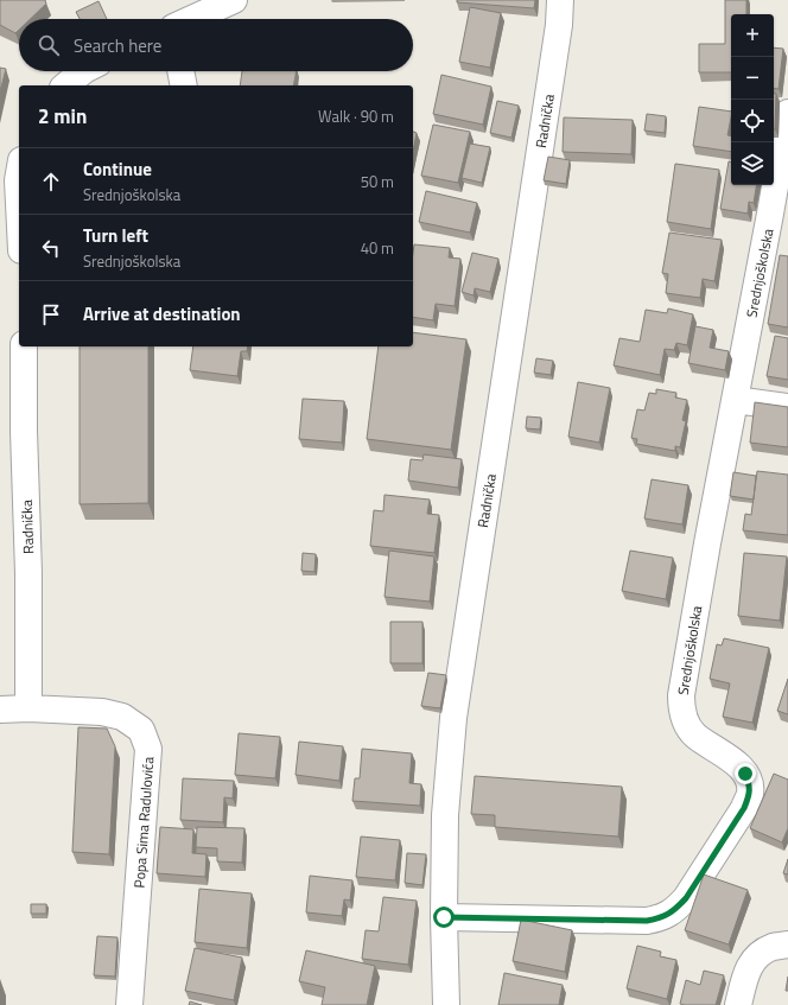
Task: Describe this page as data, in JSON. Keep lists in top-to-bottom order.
{
  "streets": {
    "street": ["Radnička", "Srednjoškolska", "Popa Sima Radulovića"]
  },
  "crossings": [
    ["Radnička", "Srednjoškolska"],
    ["Radnička", "Popa Sima Radulovića"]
  ],
  "page": {
    "map_buttons": ["+", "−"],
    "search": "Search here",
    "heading": ["2 min", "Walk · 90 m"],
    "list": [
      ["Continue", "Srednjoškolska", "50 m"],
      ["Turn left", "Srednjoškolska", "40 m"],
      "Arrive at destination"
    ]
  }
}
